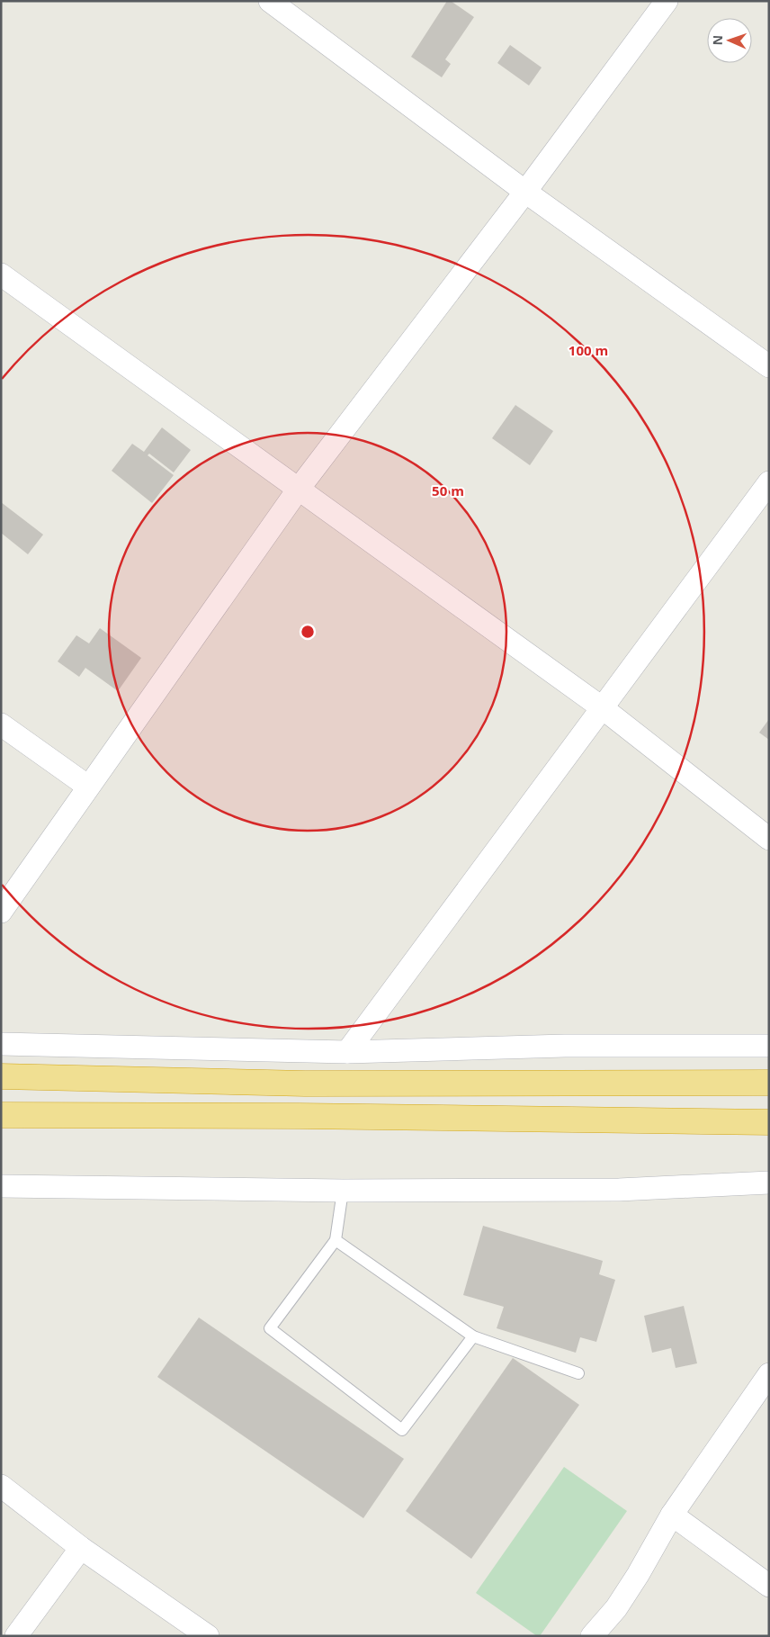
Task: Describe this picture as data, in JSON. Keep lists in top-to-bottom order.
{
  "north": "left",
  "rings": ["100 m", "50 m"]
}
